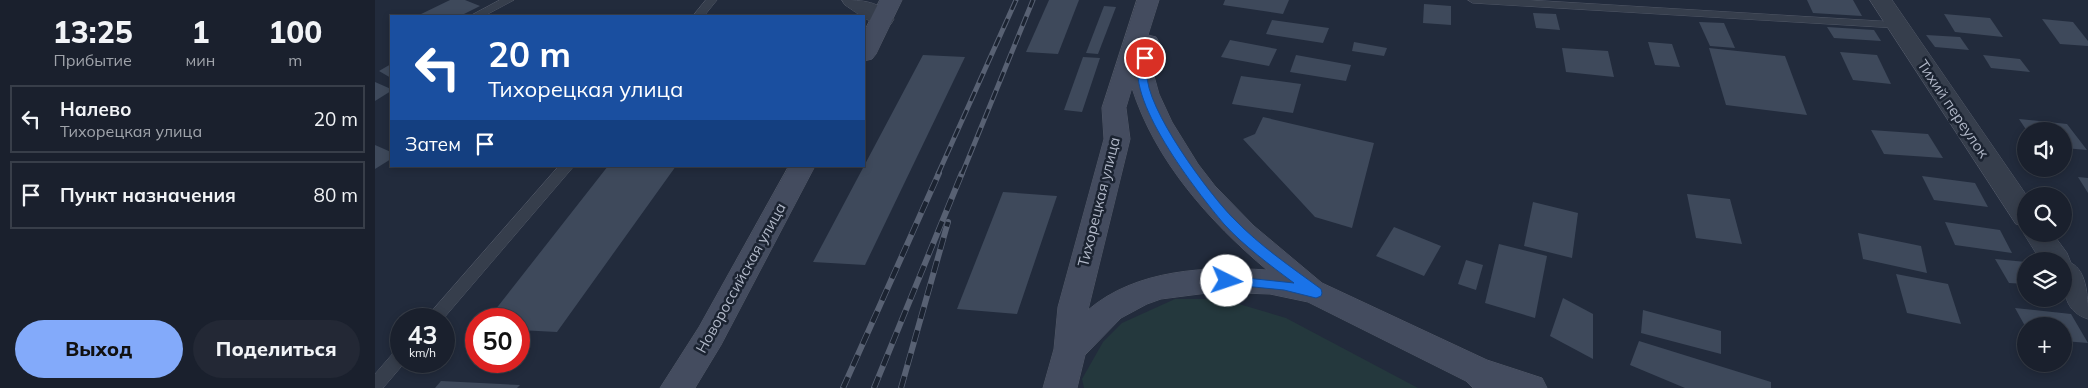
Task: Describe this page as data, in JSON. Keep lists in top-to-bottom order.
{
  "streets": {
    "main road": ["Тихорецкая улица", "Новороссийская улица"],
    "street": ["Тихий переулок"]
  },
  "page": {
    "eta": [
      "13:25",
      "Прибытие",
      "1",
      "мин",
      "100",
      "m"
    ],
    "turn": ["20 m", "Тихорецкая улица"],
    "list": [
      {
        "name": "Налево",
        "note": "Тихорецкая улица",
        "value": "20 m"
      },
      {
        "name": "Пункт назначения",
        "value": "80 m"
      }
    ],
    "then": "Затем",
    "map_buttons": "+",
    "speed": "43 km/h",
    "limit": "50",
    "buttons": ["Выход", "Поделиться"]
  }
}
